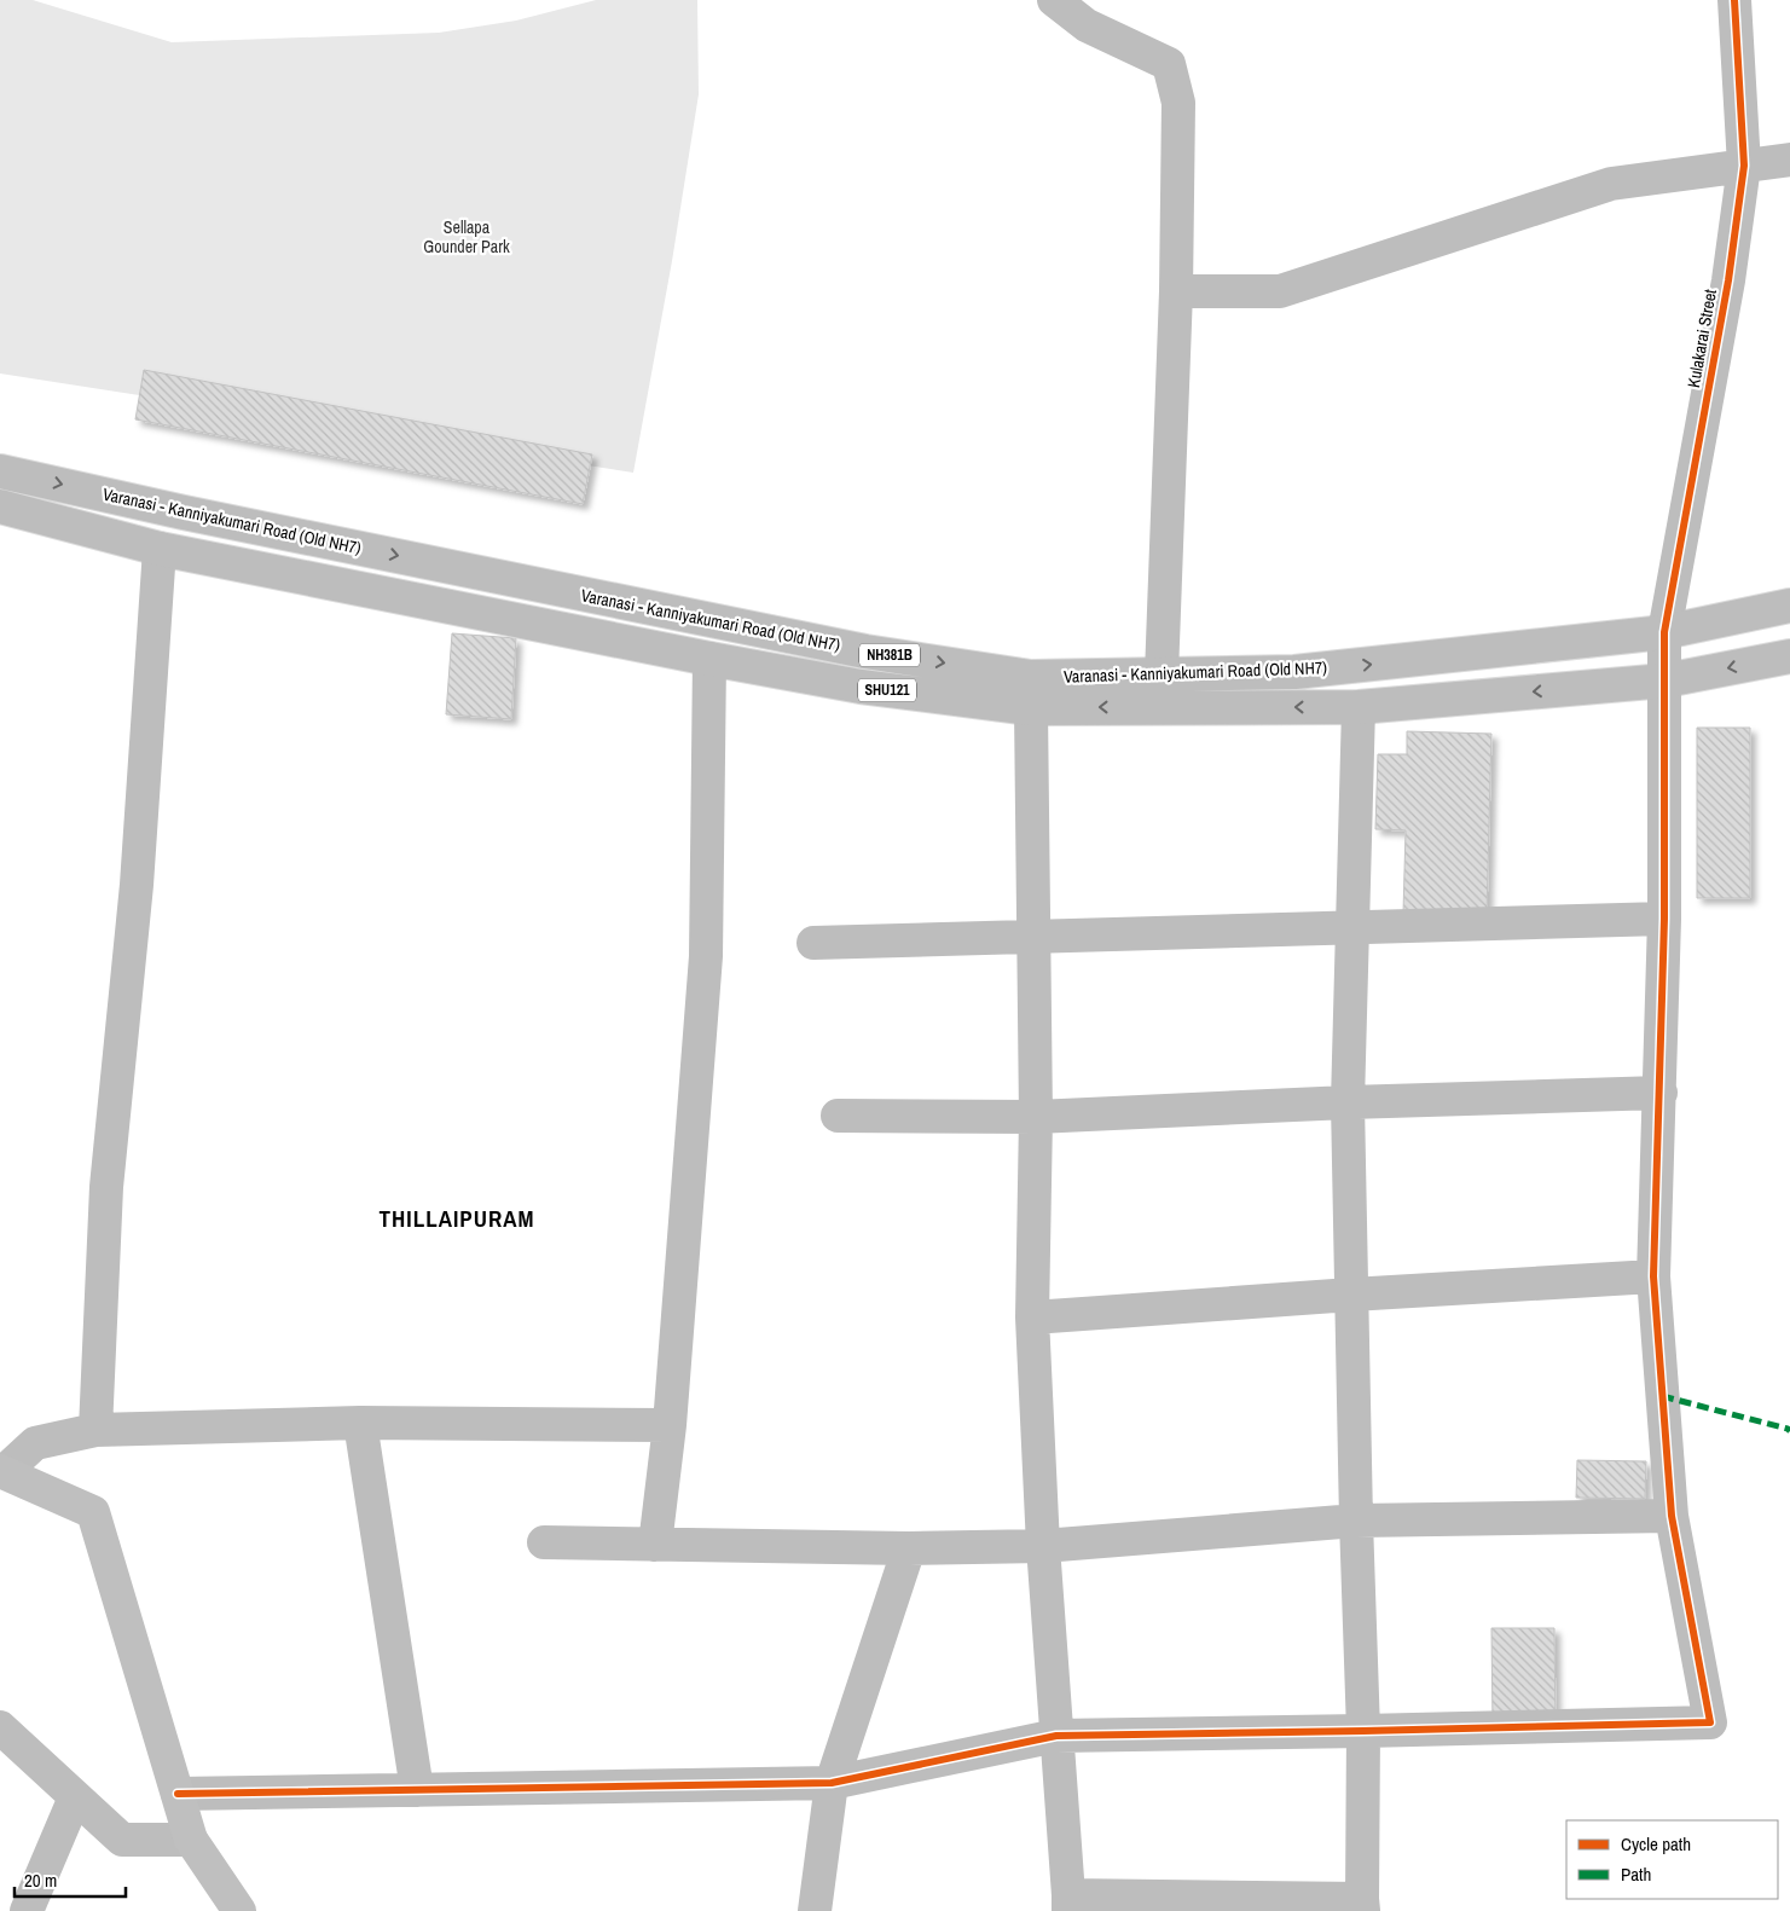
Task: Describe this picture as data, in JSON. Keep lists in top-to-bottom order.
{
  "streets": {
    "street": [
      "Kulakarai Street",
      "Varanasi - Kanniyakumari Road (Old NH7)",
      "NH381B",
      "SHU121"
    ]
  },
  "crossings": [
    ["Kulakarai Street", "Varanasi - Kanniyakumari Road (Old NH7)"]
  ],
  "districts": ["THILLAIPURAM"],
  "parks": ["Sellapa Gounder Park"],
  "legend": ["Cycle path", "Path"],
  "scale_bar": "20 m"
}
